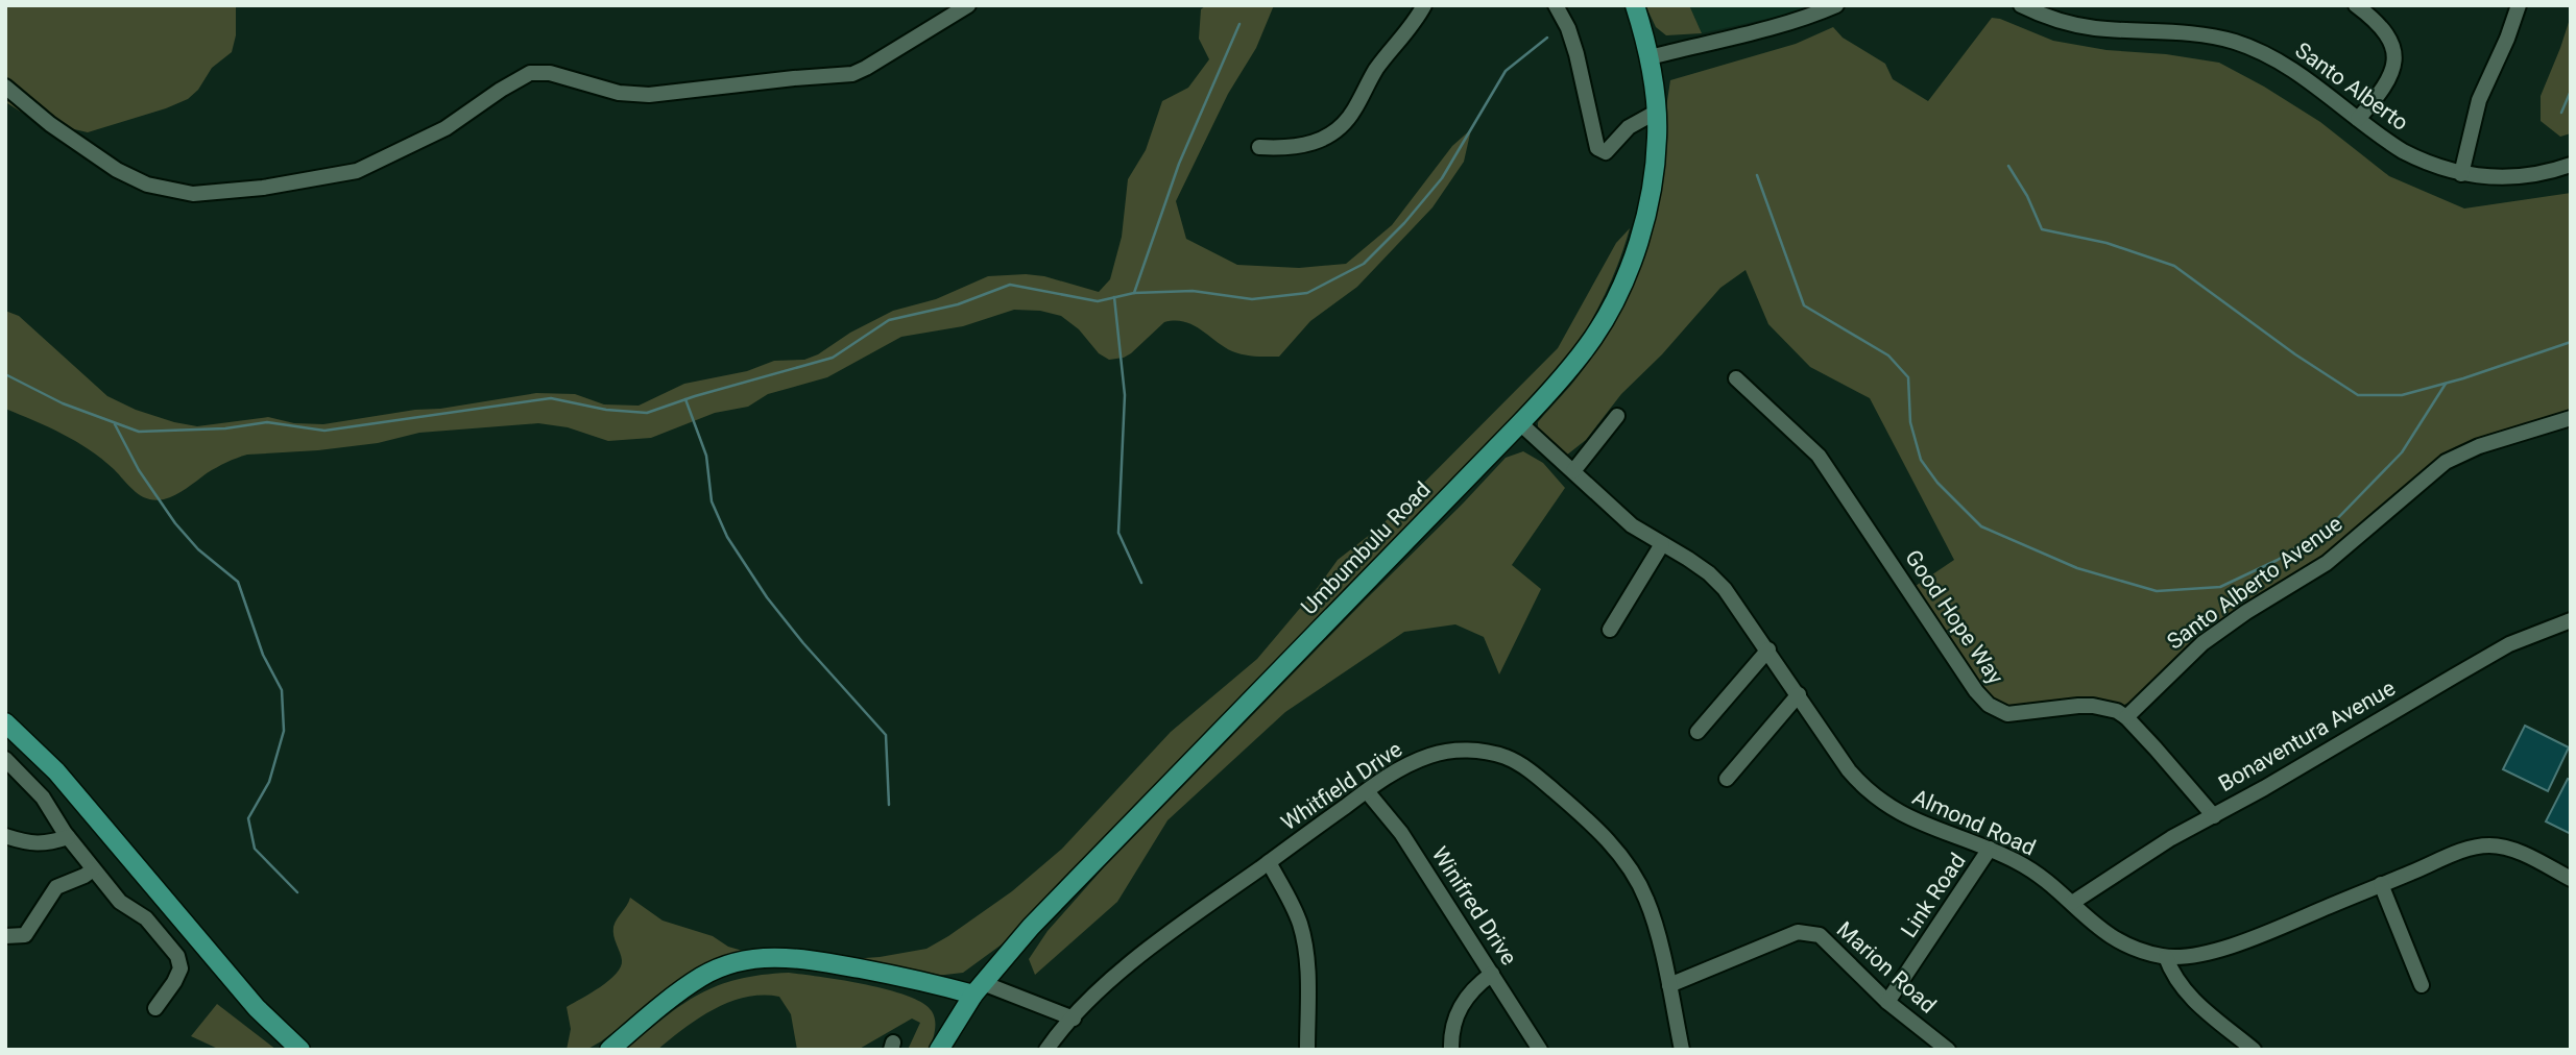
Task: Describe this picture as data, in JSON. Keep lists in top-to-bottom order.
{
  "streets": {
    "main road": ["Umbumbulu Road"],
    "street": [
      "Santo Alberto",
      "Santo Alberto Avenue",
      "Good Hope Way",
      "Bonaventura Avenue",
      "Whitfield Drive",
      "Almond Road",
      "Link Road",
      "Winifred Drive",
      "Marion Road"
    ]
  },
  "crossings": [
    ["Umbumbulu Road", "Almond Road"],
    ["Santo Alberto Avenue", "Good Hope Way"],
    ["Good Hope Way", "Bonaventura Avenue"],
    ["Bonaventura Avenue", "Almond Road"],
    ["Whitfield Drive", "Winifred Drive"],
    ["Whitfield Drive", "Marion Road"],
    ["Almond Road", "Link Road"],
    ["Link Road", "Marion Road"]
  ]
}
